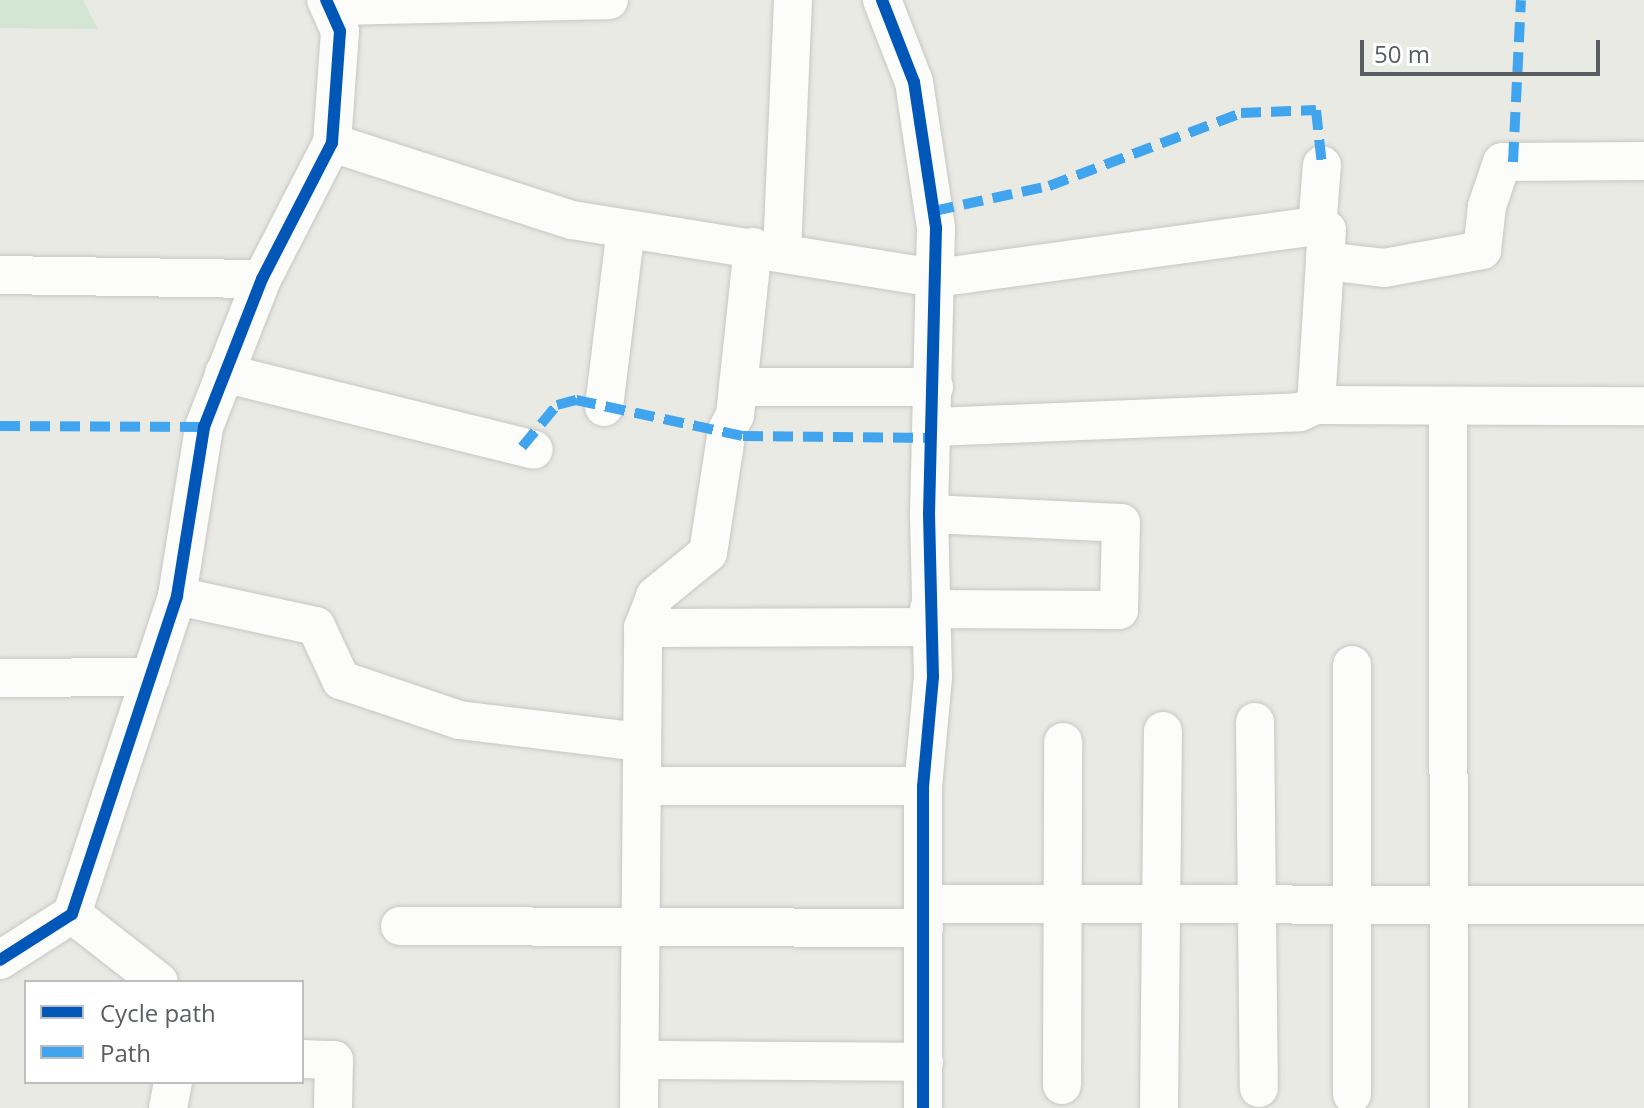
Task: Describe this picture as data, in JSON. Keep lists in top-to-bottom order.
{
  "legend": ["Cycle path", "Path"],
  "scale_bar": "50 m"
}
